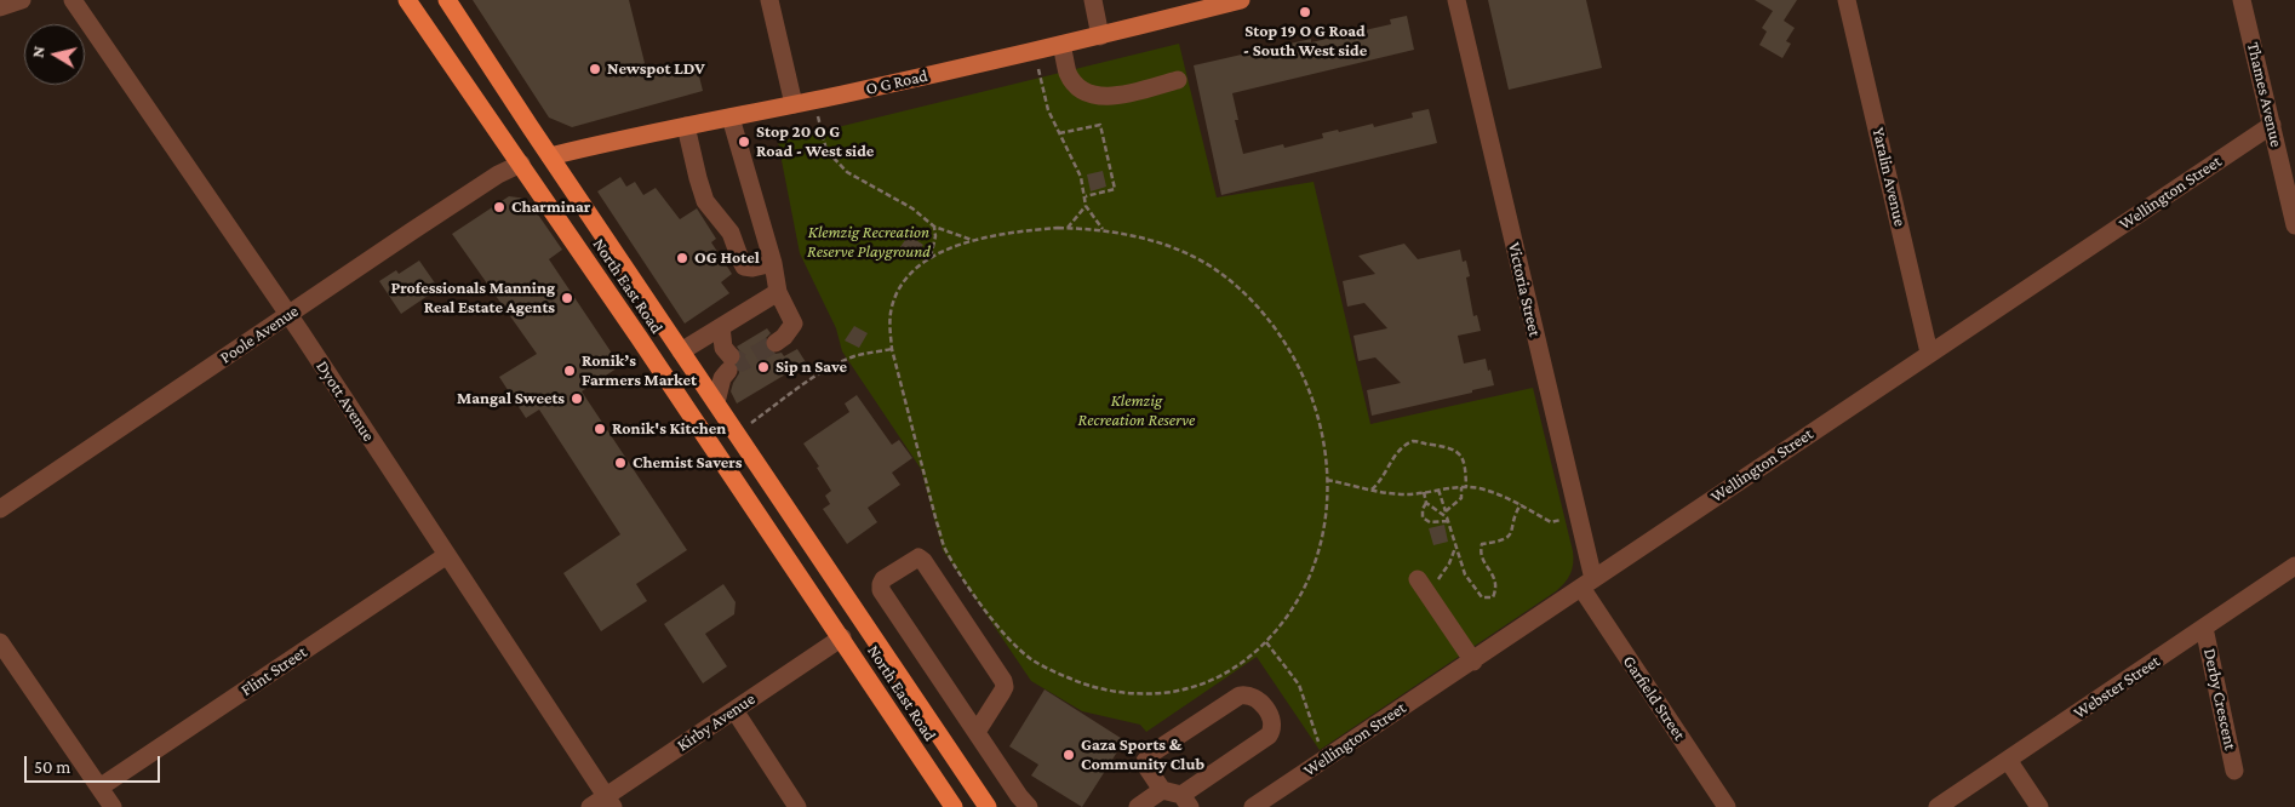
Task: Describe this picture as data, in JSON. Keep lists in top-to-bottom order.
{
  "streets": {
    "highway": ["North East Road"],
    "main road": ["O G Road"],
    "street": [
      "Thames Avenue",
      "Yaralin Avenue",
      "Wellington Street",
      "Victoria Street",
      "Poole Avenue",
      "Dyott Avenue",
      "Flint Street",
      "Webster Street",
      "Garfield Street",
      "Derby Crescent",
      "Kirby Avenue"
    ]
  },
  "crossings": [
    ["O G Road", "North East Road"],
    ["Thames Avenue", "Wellington Street"],
    ["Yaralin Avenue", "Wellington Street"],
    ["Wellington Street", "Victoria Street"],
    ["Wellington Street", "Garfield Street"],
    ["North East Road", "Poole Avenue"],
    ["North East Road", "Kirby Avenue"],
    ["Victoria Street", "Garfield Street"],
    ["Poole Avenue", "Dyott Avenue"],
    ["Dyott Avenue", "Flint Street"],
    ["Dyott Avenue", "Kirby Avenue"],
    ["Webster Street", "Derby Crescent"]
  ],
  "parks": ["Klemzig Recreation Reserve Playground", "Klemzig Recreation Reserve"],
  "places": [
    "Stop 19 O G Road - South West side",
    "Newspot LDV",
    "Stop 20 O G Road - West side",
    "Charminar",
    "OG Hotel",
    "Professionals Manning Real Estate Agents",
    "Sip n Save",
    "Ronik’s Farmers Market",
    "Mangal Sweets",
    "Ronik's Kitchen",
    "Chemist Savers",
    "Gaza Sports & Community Club"
  ],
  "scale_bar": "50 m",
  "north": "left"
}
